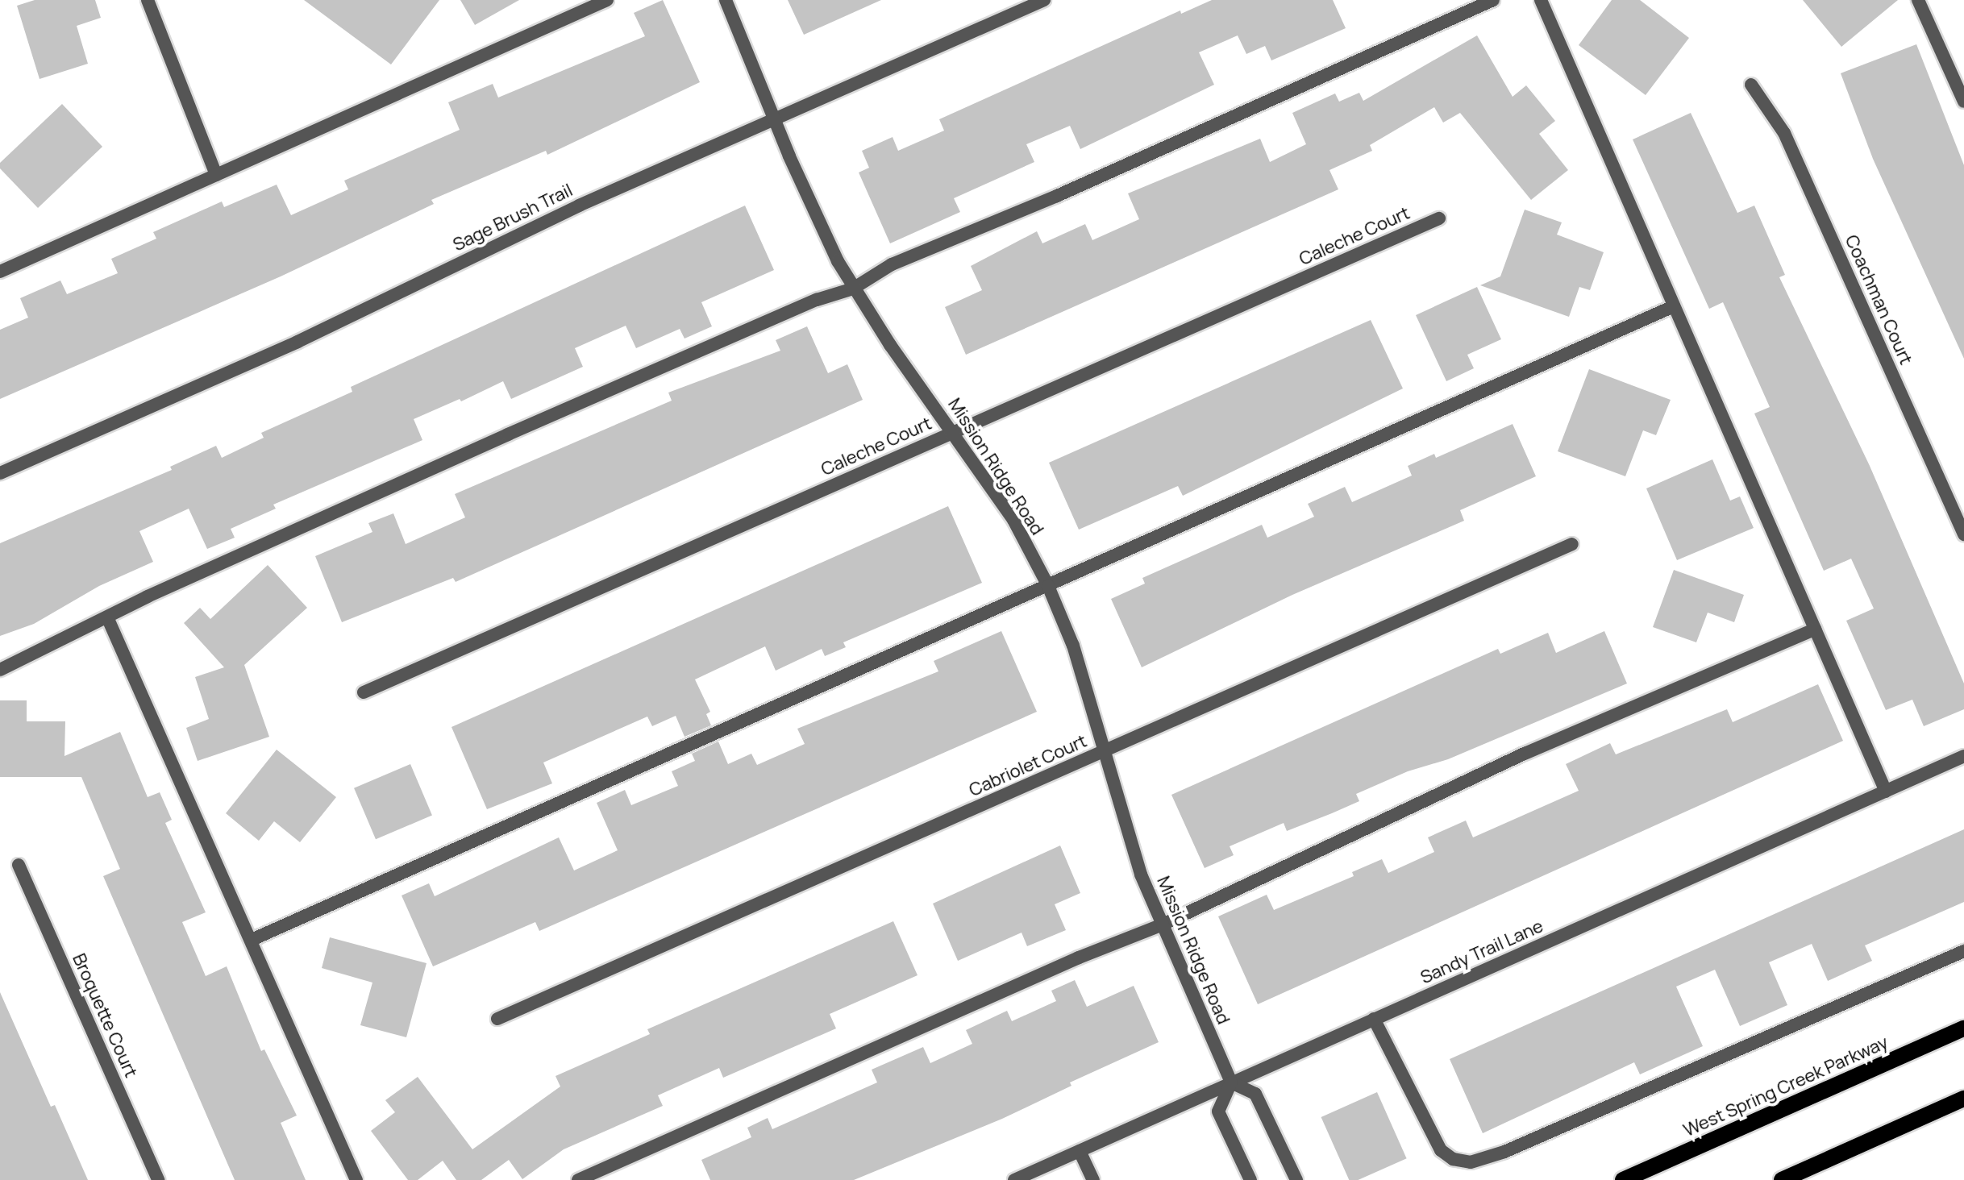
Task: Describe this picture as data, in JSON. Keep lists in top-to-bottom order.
{
  "streets": {
    "main road": ["West Spring Creek Parkway"],
    "street": [
      "Sage Brush Trail",
      "Caleche Court",
      "Coachman Court",
      "Mission Ridge Road",
      "Cabriolet Court",
      "Sandy Trail Lane",
      "Broquette Court"
    ]
  },
  "crossings": [
    ["Sage Brush Trail", "Mission Ridge Road"],
    ["Caleche Court", "Mission Ridge Road"],
    ["Mission Ridge Road", "Cabriolet Court"],
    ["Mission Ridge Road", "Sandy Trail Lane"]
  ]
}
